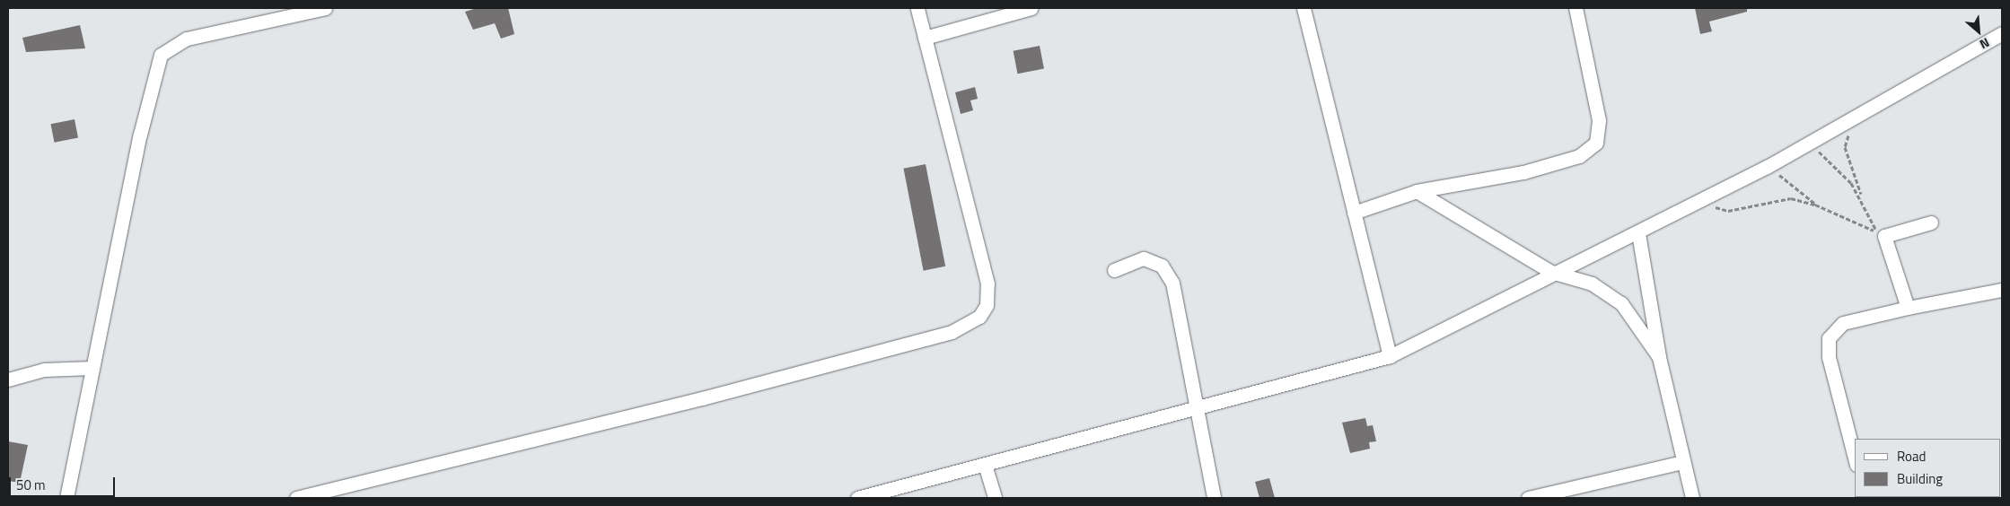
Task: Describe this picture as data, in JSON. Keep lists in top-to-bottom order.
{
  "legend": ["Road", "Building"],
  "scale_bar": "50 m",
  "north": "bottom right"
}
